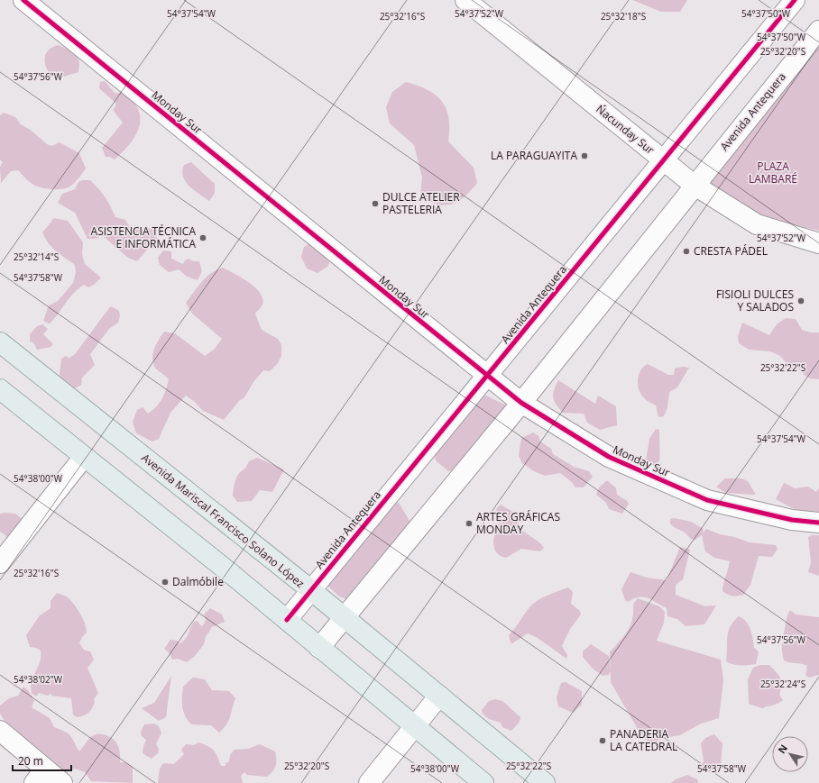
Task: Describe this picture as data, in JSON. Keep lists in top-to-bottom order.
{
  "streets": {
    "main road": ["Avenida Mariscal Francisco Solano López"],
    "street": ["Avenida Antequera", "Monday Sur", "Ńacunday Sur"]
  },
  "crossings": [
    ["Avenida Antequera", "Monday Sur"],
    ["Avenida Antequera", "Ńacunday Sur"],
    ["Avenida Antequera", "Avenida Mariscal Francisco Solano López"]
  ],
  "parks": ["PLAZA LAMBARÉ"],
  "places": [
    "LA PARAGUAYITA",
    "DULCE ATELIER PASTELERIA",
    "ASISTENCIA TÉCNICA E INFORMÁTICA",
    "CRESTA PÁDEL",
    "FISIOLI DULCES Y SALADOS",
    "ARTES GRÁFICAS MONDAY",
    "Dalmóbile",
    "PANADERIA LA CATEDRAL"
  ],
  "scale_bar": "20 m",
  "north": "top left",
  "coordinates": [
    "54°37'52\"W",
    "54°37'54\"W",
    "54°37'50\"W",
    "25°32'16\"S",
    "25°32'18\"S",
    "25°32'20\"S",
    "54°37'56\"W",
    "25°32'14\"S",
    "54°37'58\"W",
    "25°32'22\"S",
    "54°38'00\"W",
    "54°38'02\"W",
    "25°32'24\"S"
  ]
}
